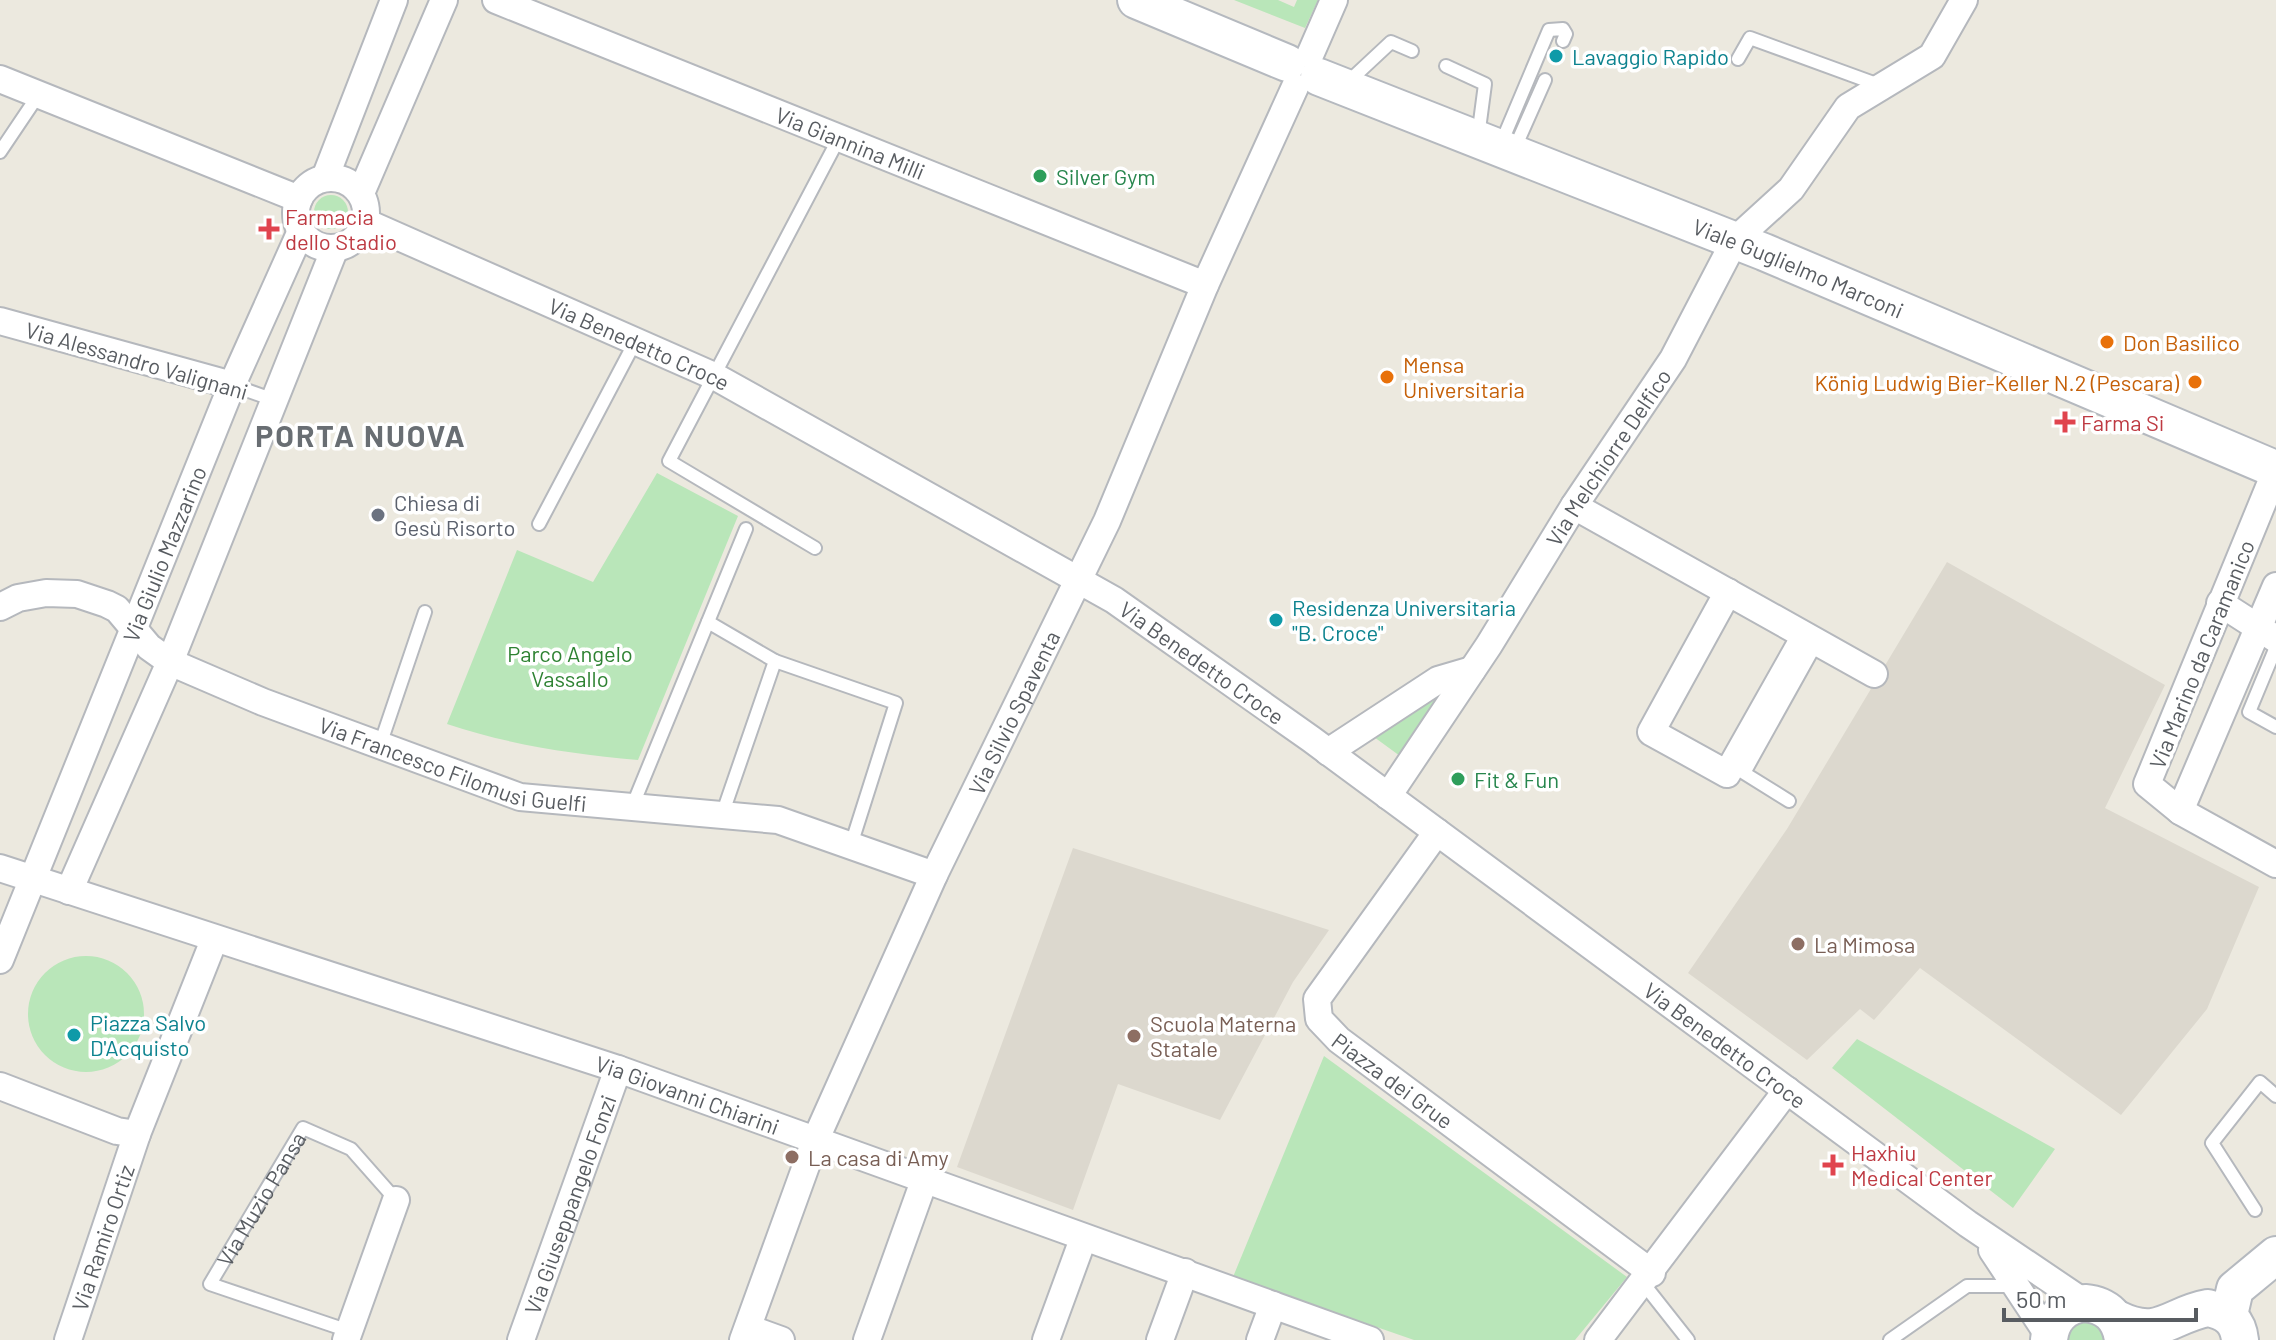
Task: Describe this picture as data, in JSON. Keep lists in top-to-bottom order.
{
  "streets": {
    "main road": ["Viale Guglielmo Marconi"],
    "street": [
      "Via Giannina Milli",
      "Via Benedetto Croce",
      "Via Alessandro Valignani",
      "Via Melchiorre Delfico",
      "Via Giulio Mazzarino",
      "Via Marino da Caramanico",
      "Via Silvio Spaventa",
      "Via Francesco Filomusi Guelfi",
      "Piazza dei Grue",
      "Via Giovanni Chiarini",
      "Via Muzio Pansa",
      "Via Giuseppangelo Fonzi",
      "Via Ramiro Ortiz"
    ]
  },
  "crossings": [
    ["Via Giannina Milli", "Via Silvio Spaventa"],
    ["Viale Guglielmo Marconi", "Via Melchiorre Delfico"],
    ["Viale Guglielmo Marconi", "Via Marino da Caramanico"],
    ["Viale Guglielmo Marconi", "Via Silvio Spaventa"],
    ["Via Benedetto Croce", "Via Melchiorre Delfico"],
    ["Via Benedetto Croce", "Via Giulio Mazzarino"],
    ["Via Benedetto Croce", "Via Silvio Spaventa"],
    ["Via Benedetto Croce", "Piazza dei Grue"],
    ["Via Alessandro Valignani", "Via Giulio Mazzarino"],
    ["Via Giulio Mazzarino", "Via Francesco Filomusi Guelfi"],
    ["Via Giulio Mazzarino", "Via Giovanni Chiarini"],
    ["Via Silvio Spaventa", "Via Francesco Filomusi Guelfi"],
    ["Via Silvio Spaventa", "Via Giovanni Chiarini"],
    ["Via Giovanni Chiarini", "Via Giuseppangelo Fonzi"]
  ],
  "districts": ["PORTA NUOVA"],
  "parks": ["Parco Angelo Vassallo"],
  "places": {
    "other": [
      "Lavaggio Rapido",
      "Silver Gym",
      "Don Basilico",
      "Mensa Universitaria",
      "König Ludwig Bier-Keller N.2 (Pescara)",
      "Chiesa di Gesù Risorto",
      "Residenza Universitaria \"B. Croce\"",
      "Fit & Fun",
      "La Mimosa",
      "Piazza Salvo D'Acquisto",
      "Scuola Materna Statale",
      "La casa di Amy"
    ],
    "health": ["Farmacia dello Stadio", "Farma Si", "Haxhiu Medical Center"]
  },
  "scale_bar": "50 m"
}
